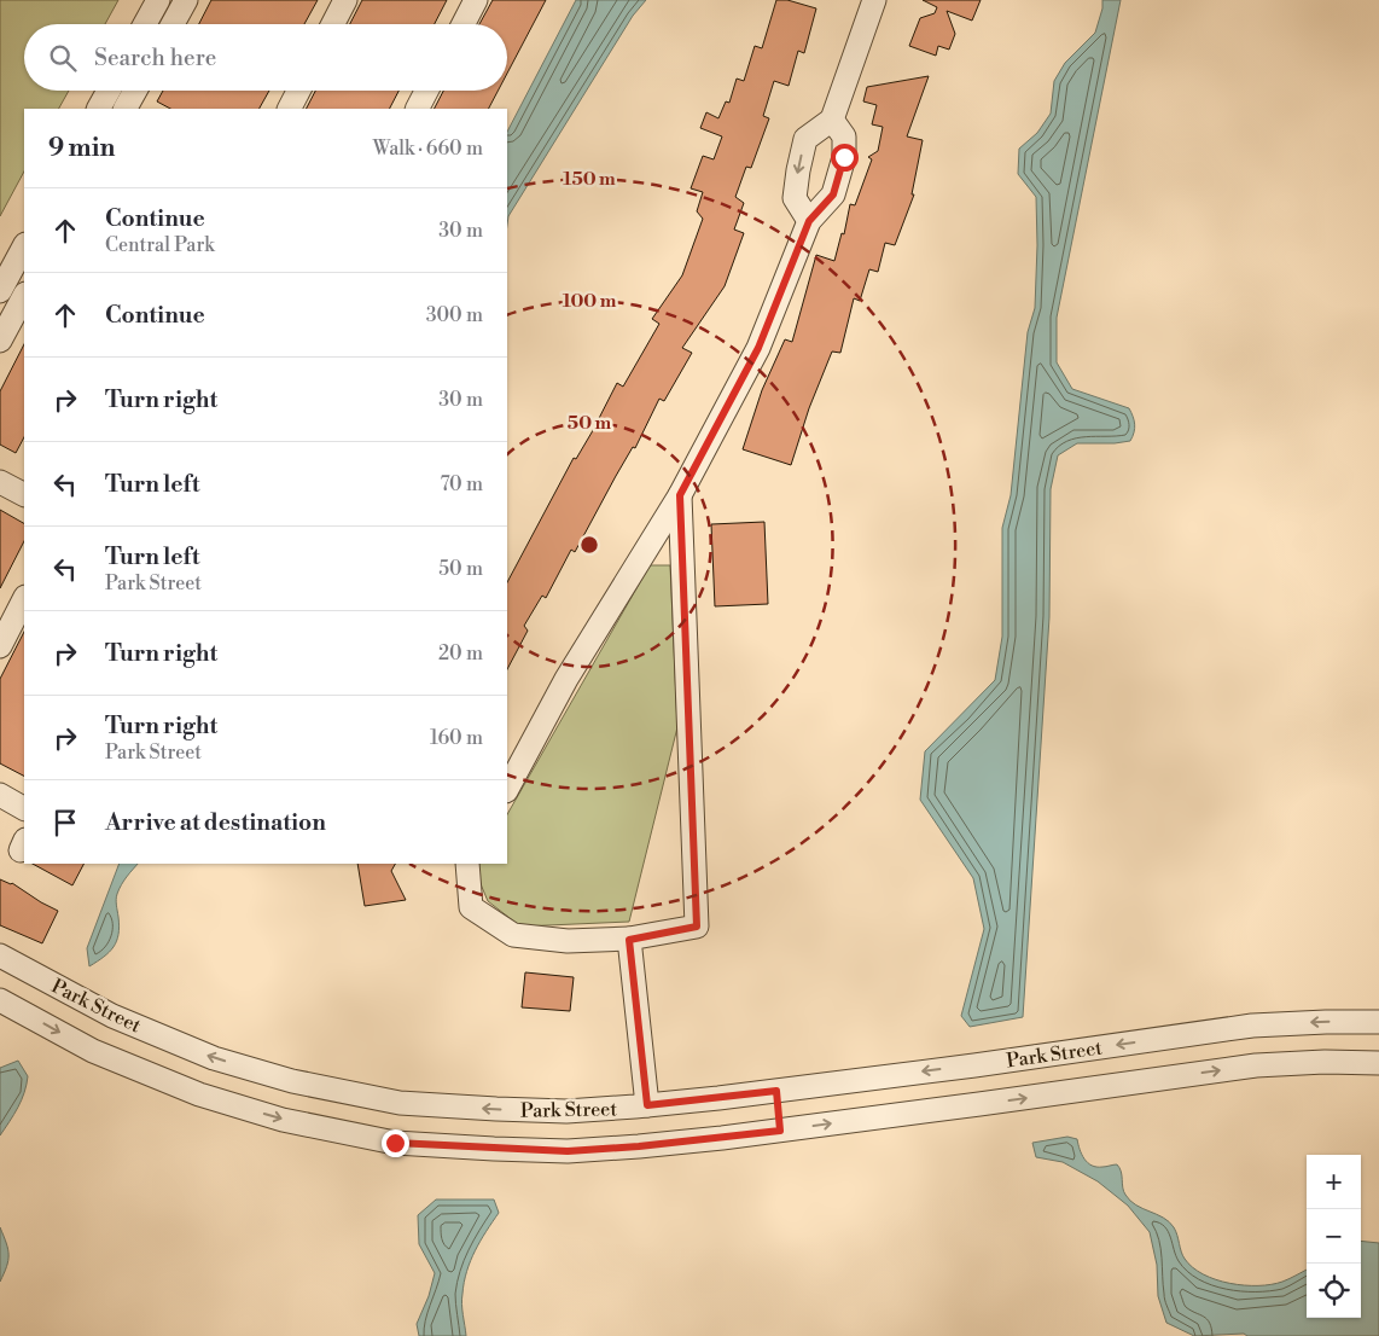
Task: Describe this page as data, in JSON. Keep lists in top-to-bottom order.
{
  "streets": {
    "street": ["Park Street"]
  },
  "page": {
    "search": "Search here",
    "heading": ["9 min", "Walk · 660 m"],
    "list": [
      ["Continue", "Central Park", "30 m"],
      ["Continue", "300 m"],
      ["Turn right", "30 m"],
      ["Turn left", "70 m"],
      ["Turn left", "Park Street", "50 m"],
      ["Turn right", "20 m"],
      ["Turn right", "Park Street", "160 m"],
      "Arrive at destination"
    ],
    "map_buttons": ["+", "−"]
  },
  "rings": ["150 m", "100 m", "50 m"]
}
